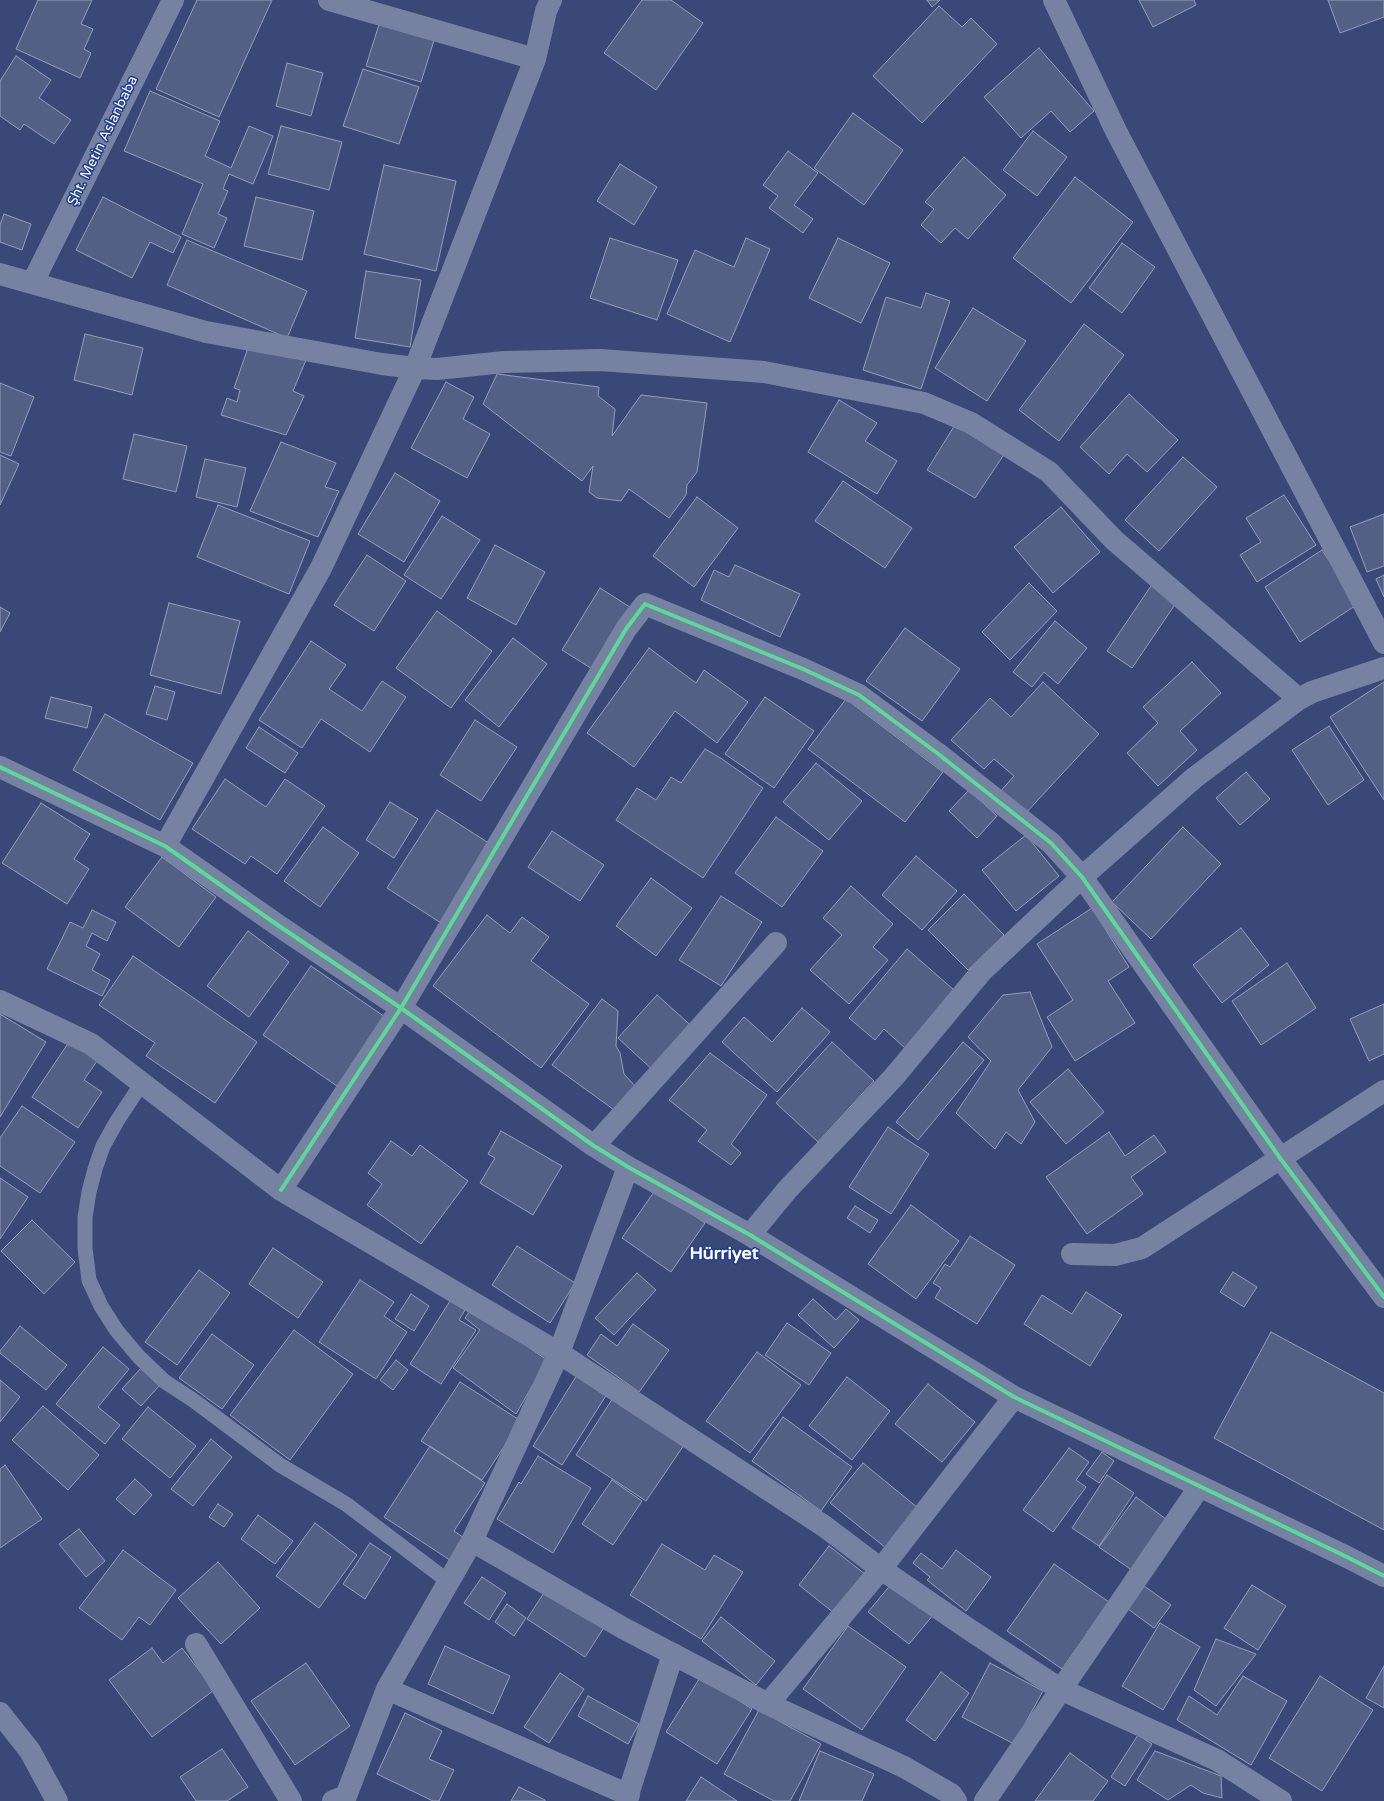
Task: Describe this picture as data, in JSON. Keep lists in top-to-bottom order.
{
  "streets": {
    "street": ["Şht. Metin Aslanbaba"]
  },
  "districts": ["Hürriyet"]
}
